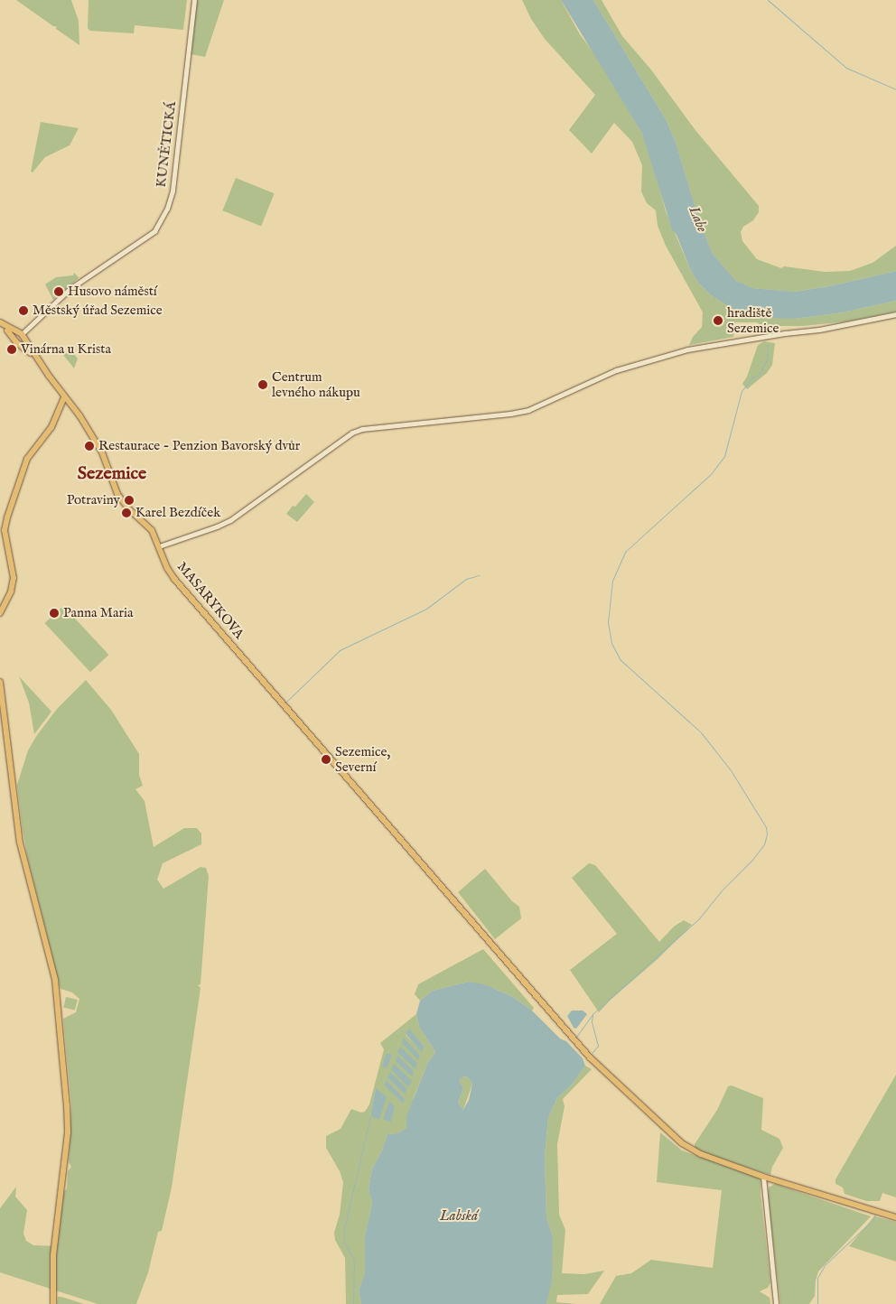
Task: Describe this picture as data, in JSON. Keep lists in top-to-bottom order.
{
  "streets": {
    "main road": ["MASARYKOVA"],
    "street": ["KUNĚTICKÁ"]
  },
  "crossings": [
    ["KUNĚTICKÁ", "MASARYKOVA"]
  ],
  "districts": ["Sezemice"],
  "water": ["Labe", "Labská"],
  "places": [
    "Husovo náměstí",
    "Městský úřad Sezemice",
    "hradiště Sezemice",
    "Vinárna u Krista",
    "Centrum levného nákupu",
    "Restaurace - Penzion Bavorský dvůr",
    "Potraviny",
    "Karel Bezdíček",
    "Panna Maria",
    "Sezemice, Severní"
  ]
}
